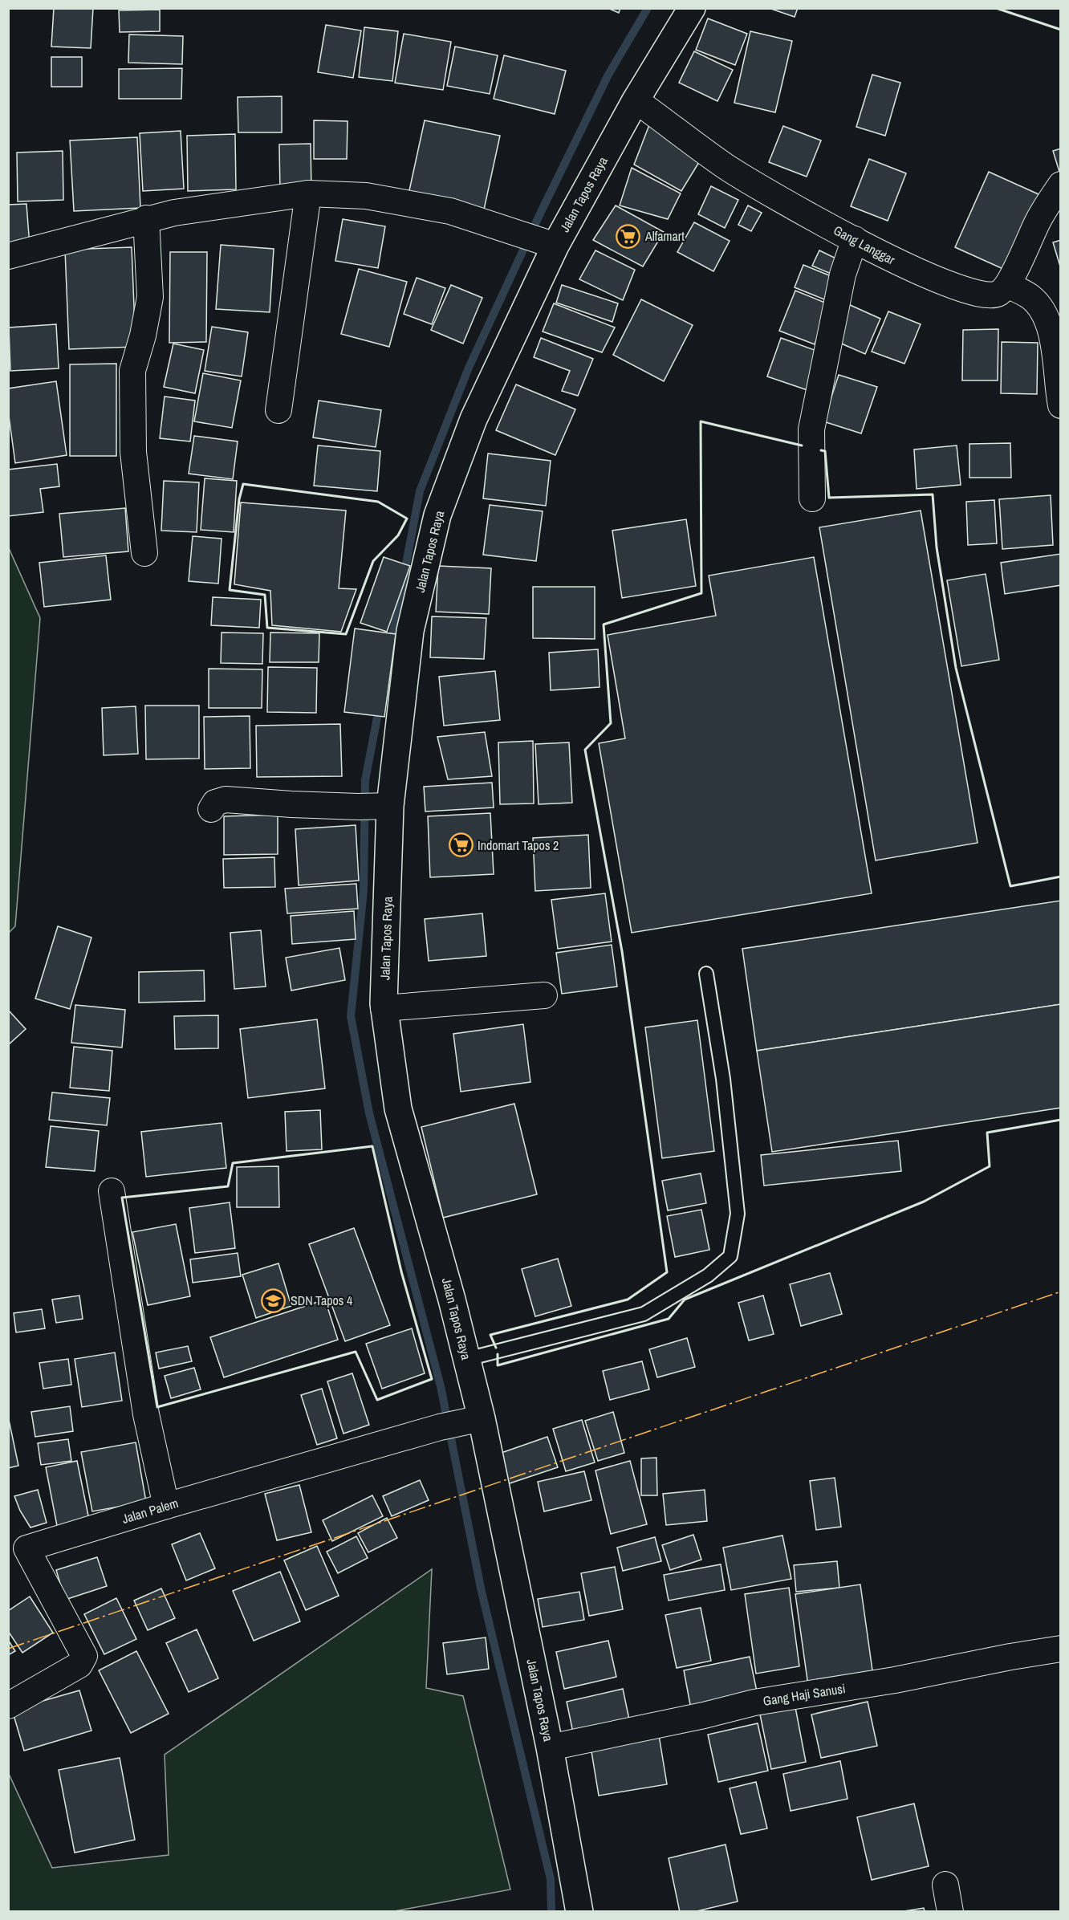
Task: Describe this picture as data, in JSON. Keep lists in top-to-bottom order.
{
  "streets": {
    "main road": ["Jalan Tapos Raya"],
    "street": ["Gang Langgar", "Jalan Palem", "Gang Haji Sanusi"]
  },
  "crossings": [
    ["Jalan Tapos Raya", "Gang Langgar"],
    ["Jalan Tapos Raya", "Jalan Palem"],
    ["Jalan Tapos Raya", "Gang Haji Sanusi"]
  ],
  "places": {
    "supermarket": ["Alfamart", "Indomart Tapos 2"],
    "school or university": ["SDN Tapos 4"]
  }
}
